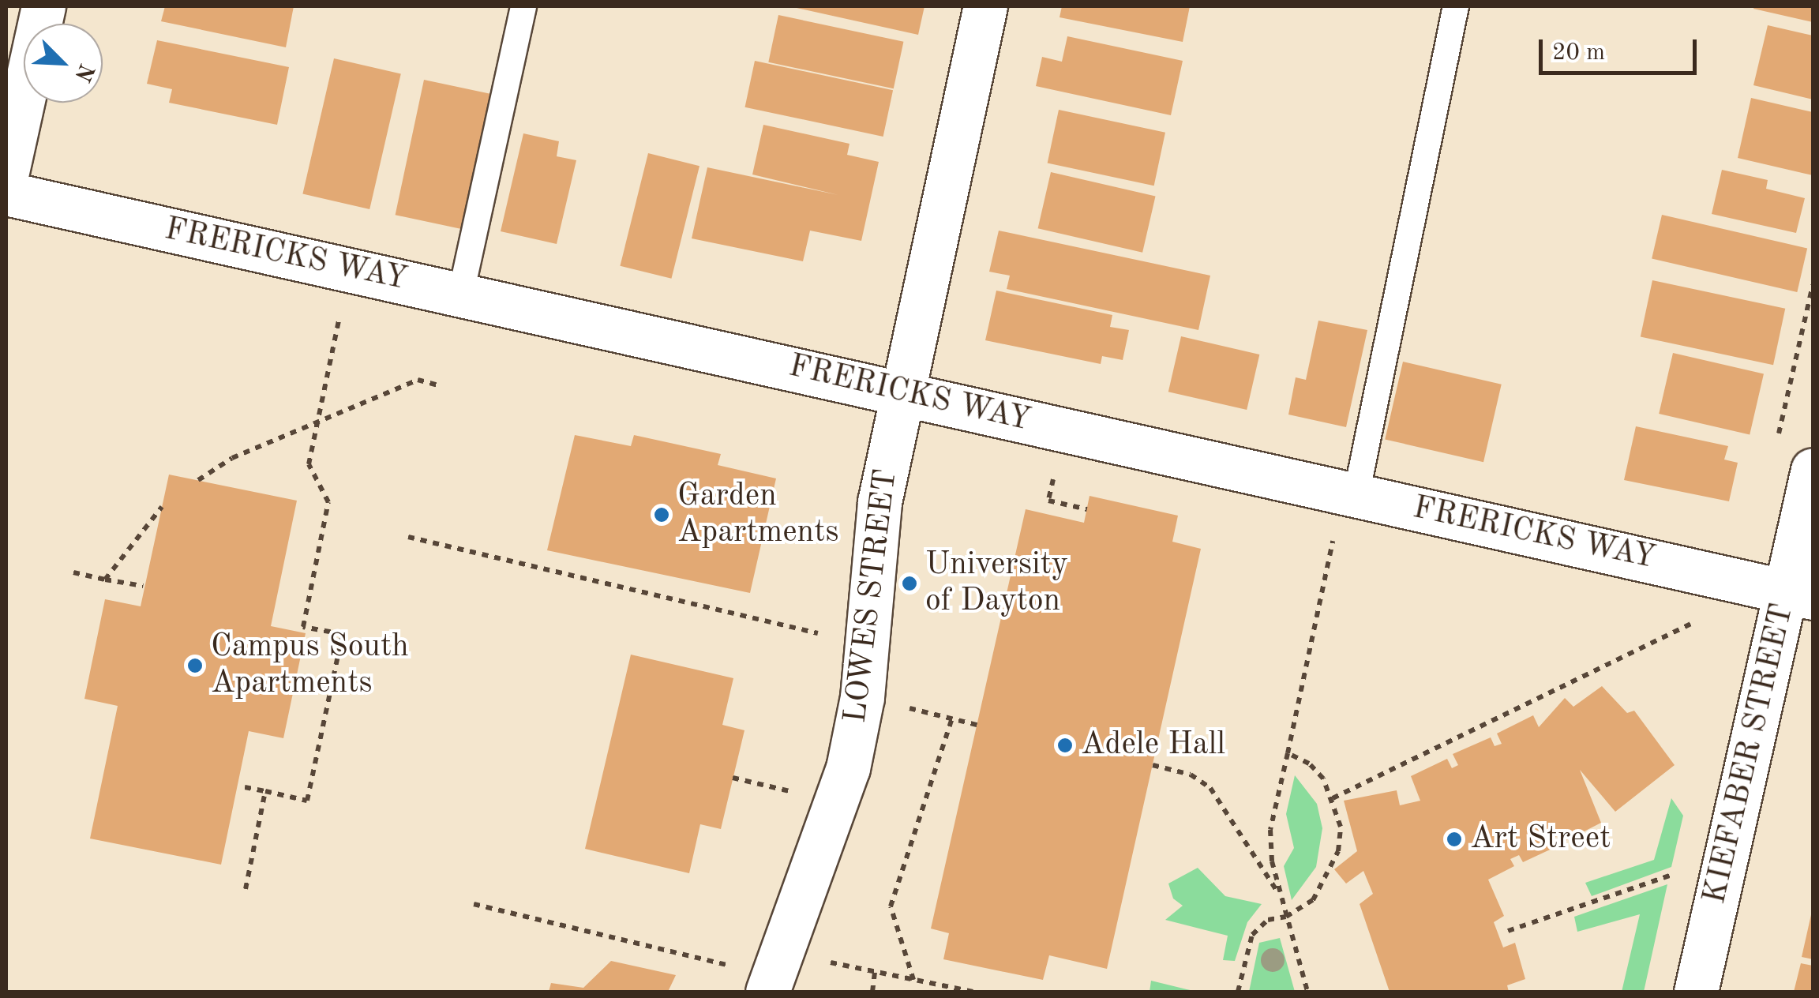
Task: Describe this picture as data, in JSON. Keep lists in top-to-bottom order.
{
  "streets": {
    "street": ["FRERICKS WAY", "LOWES STREET", "KIEFABER STREET"]
  },
  "crossings": [
    ["FRERICKS WAY", "LOWES STREET"],
    ["FRERICKS WAY", "KIEFABER STREET"]
  ],
  "places": [
    "Garden Apartments",
    "University of Dayton",
    "Campus South Apartments",
    "Adele Hall",
    "Art Street"
  ],
  "scale_bar": "20 m",
  "north": "bottom right"
}
